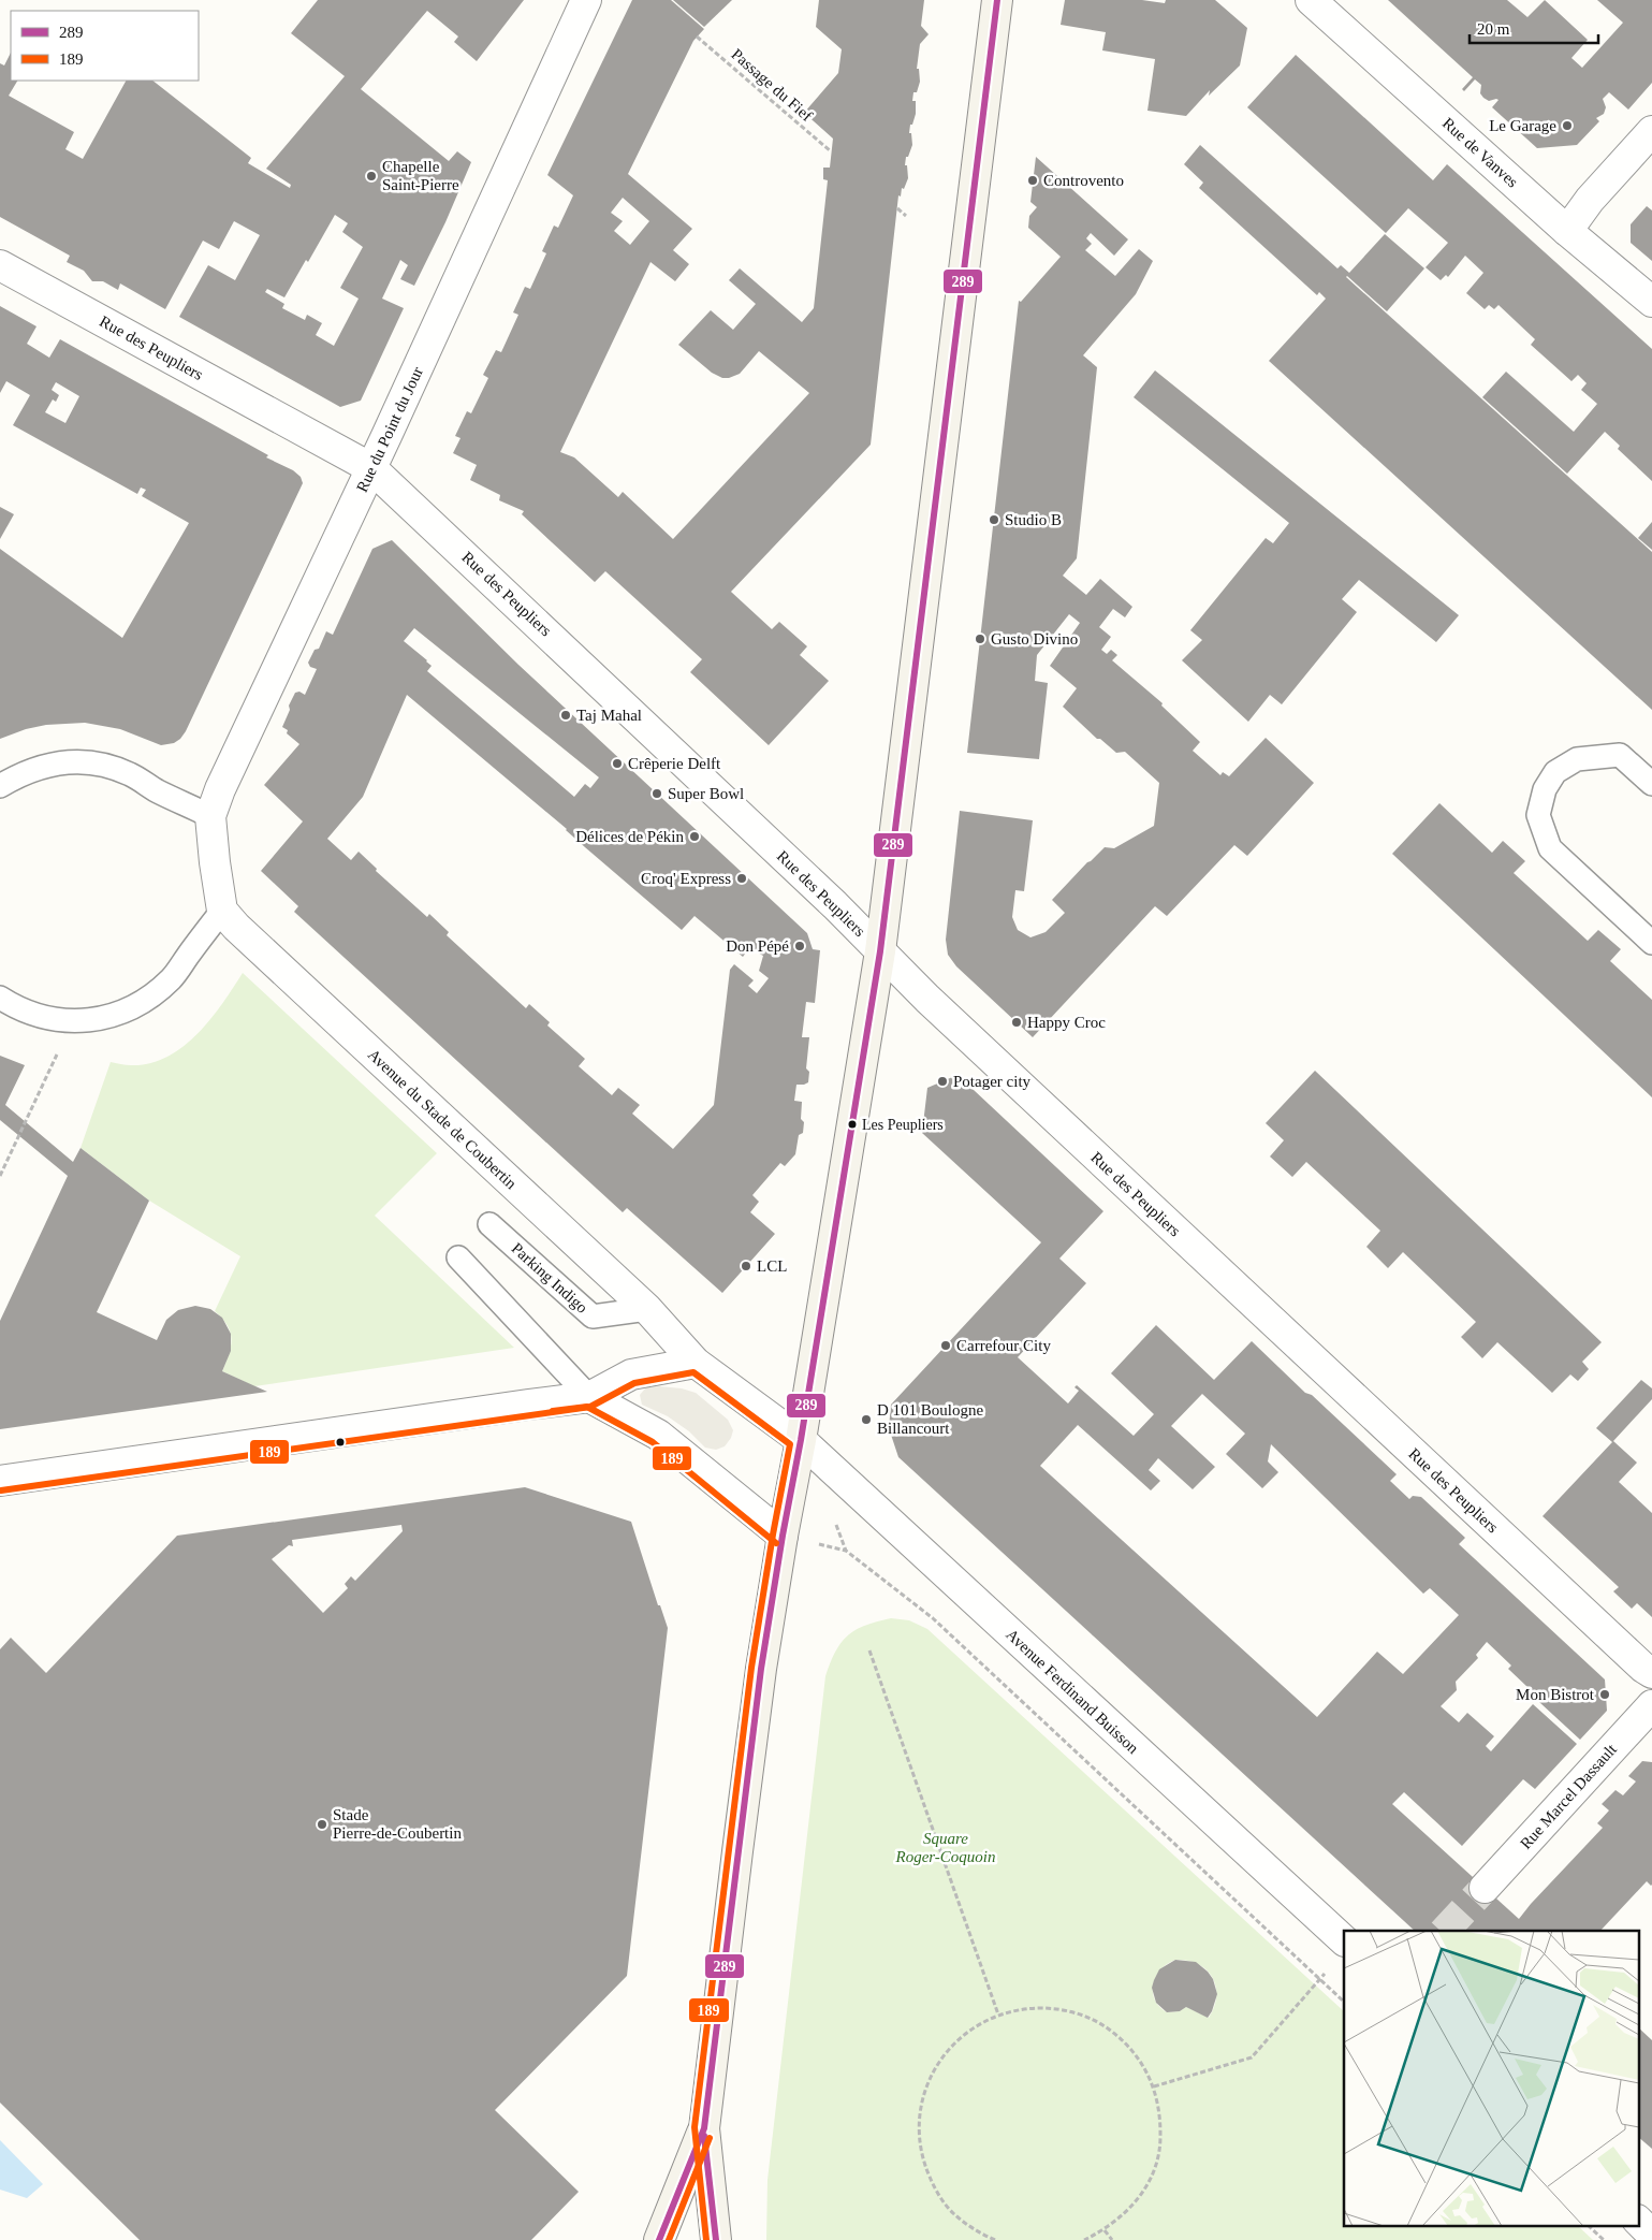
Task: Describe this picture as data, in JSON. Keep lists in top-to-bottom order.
{
  "streets": {
    "street": [
      "Rue de Vanves",
      "Rue des Peupliers",
      "Rue du Point du Jour",
      "Avenue du Stade de Coubertin",
      "Avenue Ferdinand Buisson",
      "Rue Marcel Dassault"
    ],
    "lane": ["Parking Indigo"],
    "path": ["Passage du Fief"]
  },
  "crossings": [
    ["Rue des Peupliers", "Rue du Point du Jour"],
    ["Rue du Point du Jour", "Avenue du Stade de Coubertin"],
    ["Avenue du Stade de Coubertin", "Parking Indigo"],
    ["Avenue du Stade de Coubertin", "Avenue Ferdinand Buisson"]
  ],
  "parks": ["Square Roger-Coquoin"],
  "places": [
    "Le Garage",
    "Chapelle Saint-Pierre",
    "Controvento",
    "Studio B",
    "Gusto Divino",
    "Taj Mahal",
    "Crêperie Delft",
    "Super Bowl",
    "Délices de Pékin",
    "Croq' Express",
    "Don Pépé",
    "Happy Croc",
    "Potager city",
    "Les Peupliers",
    "LCL",
    "Carrefour City",
    "D 101 Boulogne Billancourt",
    "Mon Bistrot",
    "Stade Pierre-de-Coubertin"
  ],
  "lines": ["transit line 289", "transit line 189"],
  "legend": ["289", "189"],
  "scale_bar": "20 m"
}
